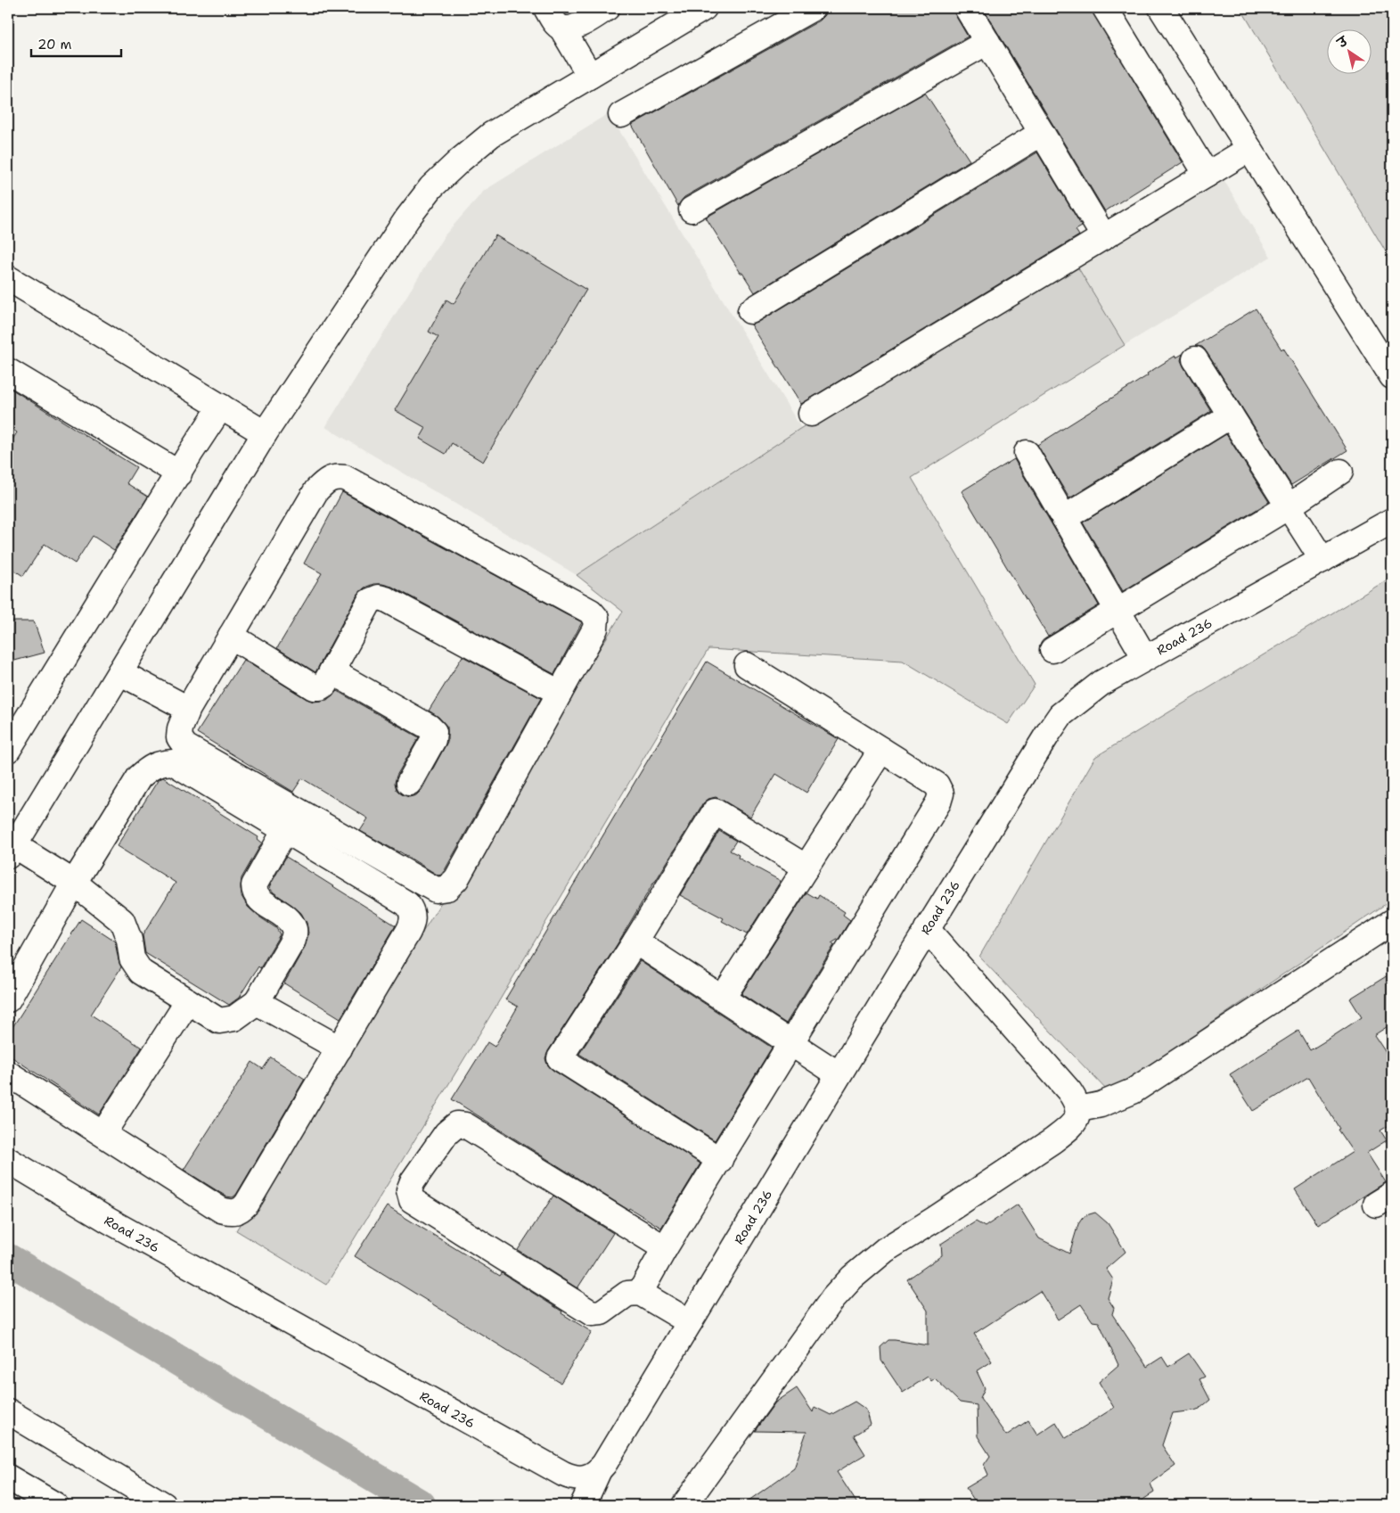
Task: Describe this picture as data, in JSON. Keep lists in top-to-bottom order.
{
  "streets": {
    "street": ["Road 236"]
  },
  "scale_bar": "20 m",
  "north": "top left"
}
